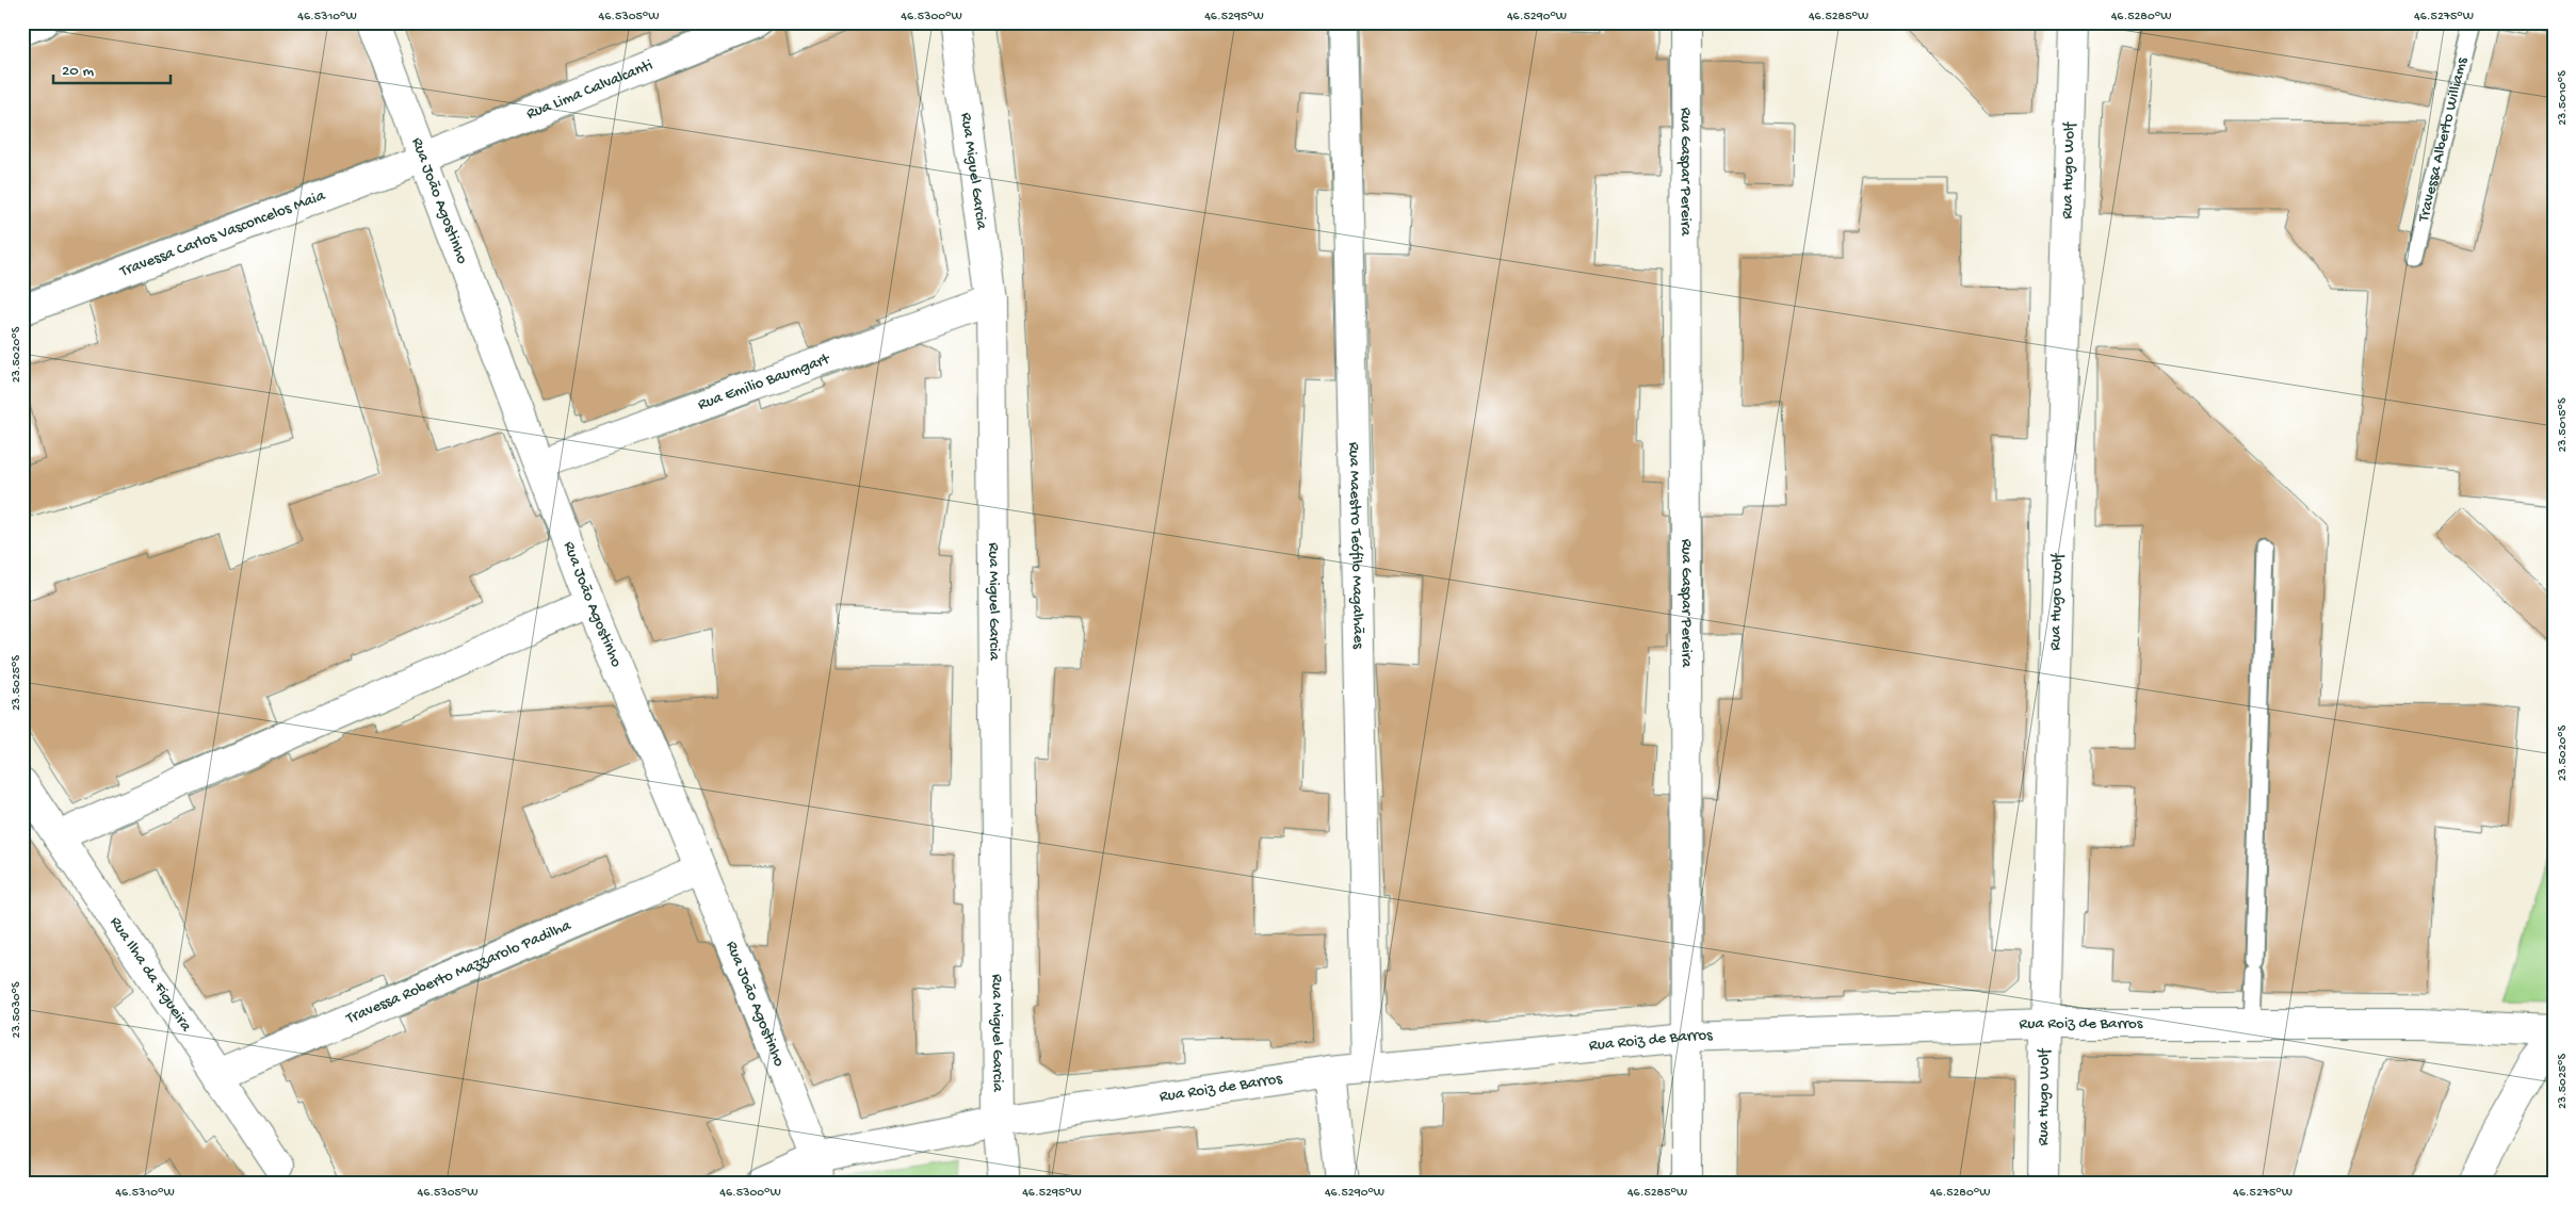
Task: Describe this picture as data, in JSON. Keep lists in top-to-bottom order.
{
  "streets": {
    "street": [
      "Rua Lima Calvalcanti",
      "Rua Miguel Garcia",
      "Rua Gaspar Pereira",
      "Rua Hugo Wolf",
      "Rua João Agostinho",
      "Travessa Carlos Vasconcelos Maia",
      "Rua Emilio Baumgart",
      "Rua Maestro Teófilo Magalhães",
      "Travessa Roberto Mazzarolo Padilha",
      "Rua Ilha da Figueira",
      "Rua Roiz de Barros"
    ],
    "lane": ["Travessa Alberto Williams"]
  },
  "crossings": [
    ["Rua Lima Calvalcanti", "Rua João Agostinho"],
    ["Rua Lima Calvalcanti", "Travessa Carlos Vasconcelos Maia"],
    ["Rua Miguel Garcia", "Rua Emilio Baumgart"],
    ["Rua Miguel Garcia", "Rua Roiz de Barros"],
    ["Rua Gaspar Pereira", "Rua Roiz de Barros"],
    ["Rua Hugo Wolf", "Rua Roiz de Barros"],
    ["Rua João Agostinho", "Travessa Carlos Vasconcelos Maia"],
    ["Rua João Agostinho", "Rua Emilio Baumgart"],
    ["Rua João Agostinho", "Travessa Roberto Mazzarolo Padilha"],
    ["Rua João Agostinho", "Rua Roiz de Barros"],
    ["Rua Maestro Teófilo Magalhães", "Rua Roiz de Barros"],
    ["Travessa Roberto Mazzarolo Padilha", "Rua Ilha da Figueira"]
  ],
  "scale_bar": "20 m",
  "coordinates": [
    "46.5310°W",
    "46.5305°W",
    "46.5300°W",
    "46.5295°W",
    "46.5290°W",
    "46.5285°W",
    "46.5280°W",
    "46.5275°W",
    "23.5010°S",
    "23.5020°S",
    "23.5015°S",
    "23.5025°S",
    "23.5030°S"
  ]
}
